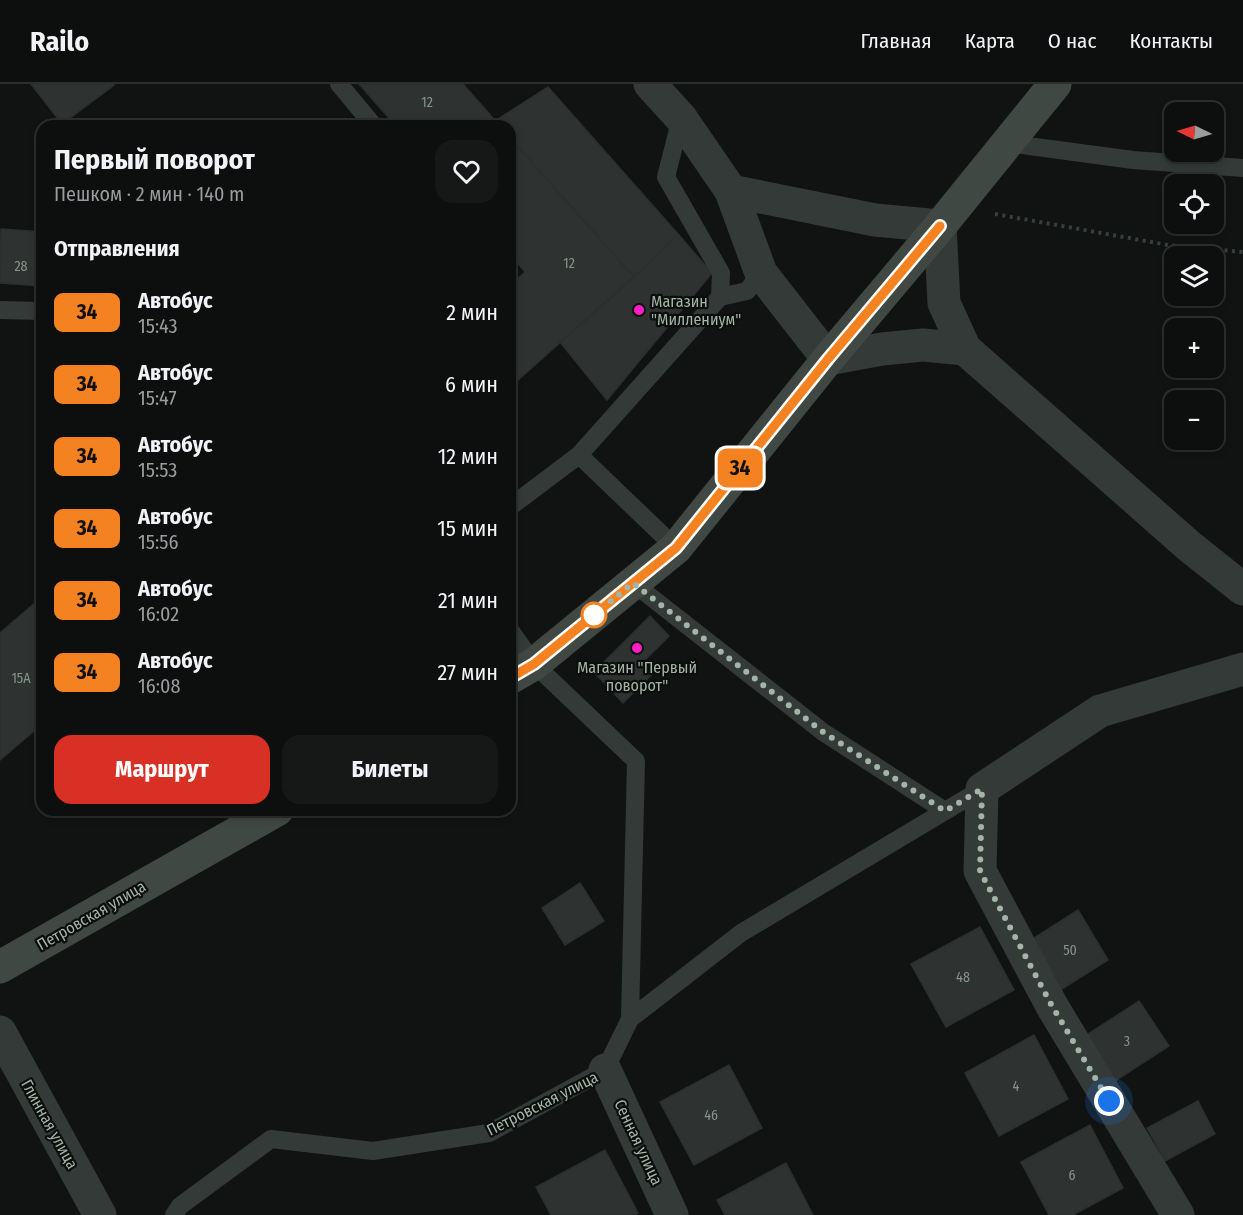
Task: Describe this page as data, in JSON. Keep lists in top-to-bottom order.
{
  "streets": {
    "main road": ["Петровская улица"],
    "street": ["Глинная улица", "Сенная улица"]
  },
  "crossings": [
    ["Петровская улица", "Сенная улица"]
  ],
  "places": ["Магазин \"Миллениум\"", "Магазин \"Первый поворот\""],
  "lines": ["bus line 34"],
  "house_numbers": [
    "12",
    "12",
    "28",
    "15А",
    "50",
    "48",
    "3",
    "4",
    "46",
    "6"
  ],
  "north": "left",
  "page": {
    "header": "Railo",
    "nav": [
      "Главная",
      "Карта",
      "О нас",
      "Контакты"
    ],
    "on_map": "34",
    "map_buttons": ["+", "−"],
    "heading": [
      ["Первый поворот", "Пешком · 2 мин · 140 m"],
      "Отправления"
    ],
    "list": [
      {
        "mark": "34",
        "name": "Автобус",
        "note": "15:43",
        "value": "2 мин"
      },
      {
        "mark": "34",
        "name": "Автобус",
        "note": "15:47",
        "value": "6 мин"
      },
      {
        "mark": "34",
        "name": "Автобус",
        "note": "15:53",
        "value": "12 мин"
      },
      {
        "mark": "34",
        "name": "Автобус",
        "note": "15:56",
        "value": "15 мин"
      },
      {
        "mark": "34",
        "name": "Автобус",
        "note": "16:02",
        "value": "21 мин"
      },
      {
        "mark": "34",
        "name": "Автобус",
        "note": "16:08",
        "value": "27 мин"
      }
    ],
    "buttons": ["Маршрут", "Билеты"]
  }
}
